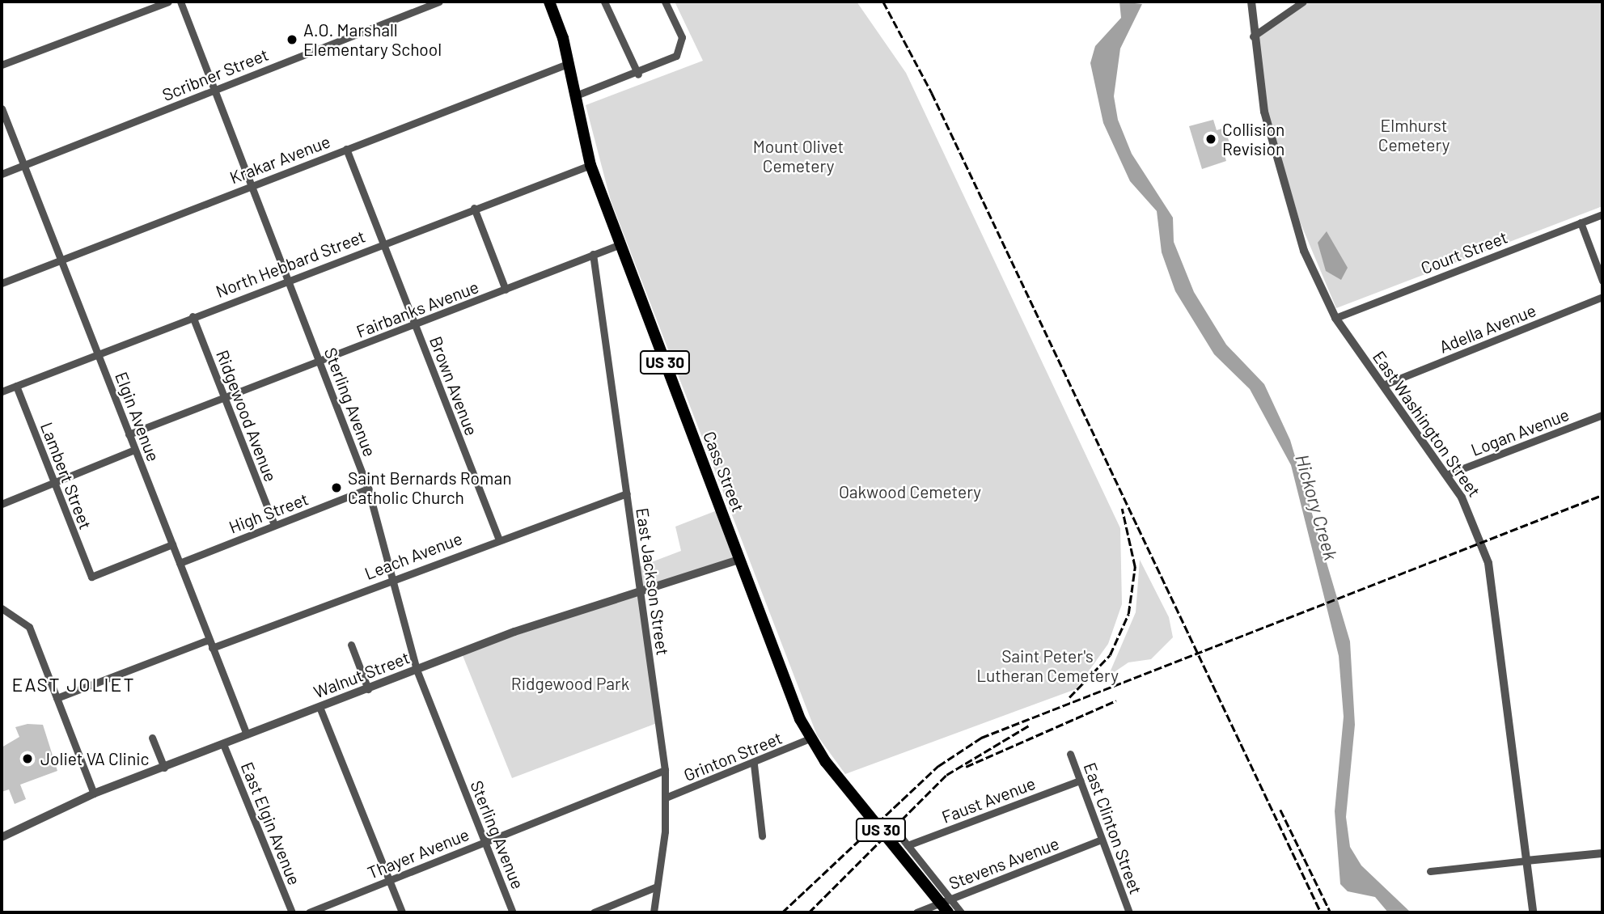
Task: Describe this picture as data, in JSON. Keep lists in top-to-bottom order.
{
  "streets": {
    "main road": ["US 30", "Cass Street"],
    "street": [
      "Scribner Street",
      "Krakar Avenue",
      "Court Street",
      "North Hebbard Street",
      "Fairbanks Avenue",
      "Adella Avenue",
      "Brown Avenue",
      "Sterling Avenue",
      "Ridgewood Avenue",
      "Elgin Avenue",
      "East Washington Street",
      "Logan Avenue",
      "Lambert Street",
      "High Street",
      "Leach Avenue",
      "East Jackson Street",
      "Walnut Street",
      "Grinton Street",
      "Faust Avenue",
      "East Elgin Avenue",
      "East Clinton Street",
      "Thayer Avenue",
      "Stevens Avenue"
    ]
  },
  "crossings": [
    ["Scribner Street", "Sterling Avenue"],
    ["Scribner Street", "Elgin Avenue"],
    ["Krakar Avenue", "Brown Avenue"],
    ["Krakar Avenue", "Sterling Avenue"],
    ["Krakar Avenue", "Elgin Avenue"],
    ["Krakar Avenue", "Cass Street"],
    ["Court Street", "East Washington Street"],
    ["North Hebbard Street", "Brown Avenue"],
    ["North Hebbard Street", "Sterling Avenue"],
    ["North Hebbard Street", "Ridgewood Avenue"],
    ["North Hebbard Street", "Elgin Avenue"],
    ["North Hebbard Street", "Cass Street"],
    ["North Hebbard Street", "Lambert Street"],
    ["Fairbanks Avenue", "Brown Avenue"],
    ["Fairbanks Avenue", "Sterling Avenue"],
    ["Fairbanks Avenue", "Ridgewood Avenue"],
    ["Fairbanks Avenue", "Elgin Avenue"],
    ["Fairbanks Avenue", "Cass Street"],
    ["Fairbanks Avenue", "East Jackson Street"],
    ["Adella Avenue", "East Washington Street"],
    ["Brown Avenue", "Leach Avenue"],
    ["Sterling Avenue", "High Street"],
    ["Sterling Avenue", "Leach Avenue"],
    ["Sterling Avenue", "Walnut Street"],
    ["Sterling Avenue", "Thayer Avenue"],
    ["Ridgewood Avenue", "High Street"],
    ["Elgin Avenue", "Lambert Street"],
    ["Elgin Avenue", "High Street"],
    ["Elgin Avenue", "Leach Avenue"],
    ["Elgin Avenue", "Walnut Street"],
    ["East Washington Street", "Logan Avenue"],
    ["Cass Street", "Walnut Street"],
    ["Cass Street", "Grinton Street"],
    ["Leach Avenue", "East Jackson Street"],
    ["East Jackson Street", "Walnut Street"],
    ["East Jackson Street", "Grinton Street"],
    ["East Jackson Street", "Thayer Avenue"],
    ["Walnut Street", "East Elgin Avenue"],
    ["Faust Avenue", "East Clinton Street"],
    ["East Clinton Street", "Stevens Avenue"]
  ],
  "districts": ["EAST JOLIET"],
  "water": ["Hickory Creek"],
  "parks": [
    "Elmhurst Cemetery",
    "Mount Olivet Cemetery",
    "Oakwood Cemetery",
    "Saint Peter's Lutheran Cemetery",
    "Ridgewood Park"
  ],
  "places": [
    "A.O. Marshall Elementary School",
    "Collision Revision",
    "Saint Bernards Roman Catholic Church",
    "Joliet VA Clinic"
  ]
}
